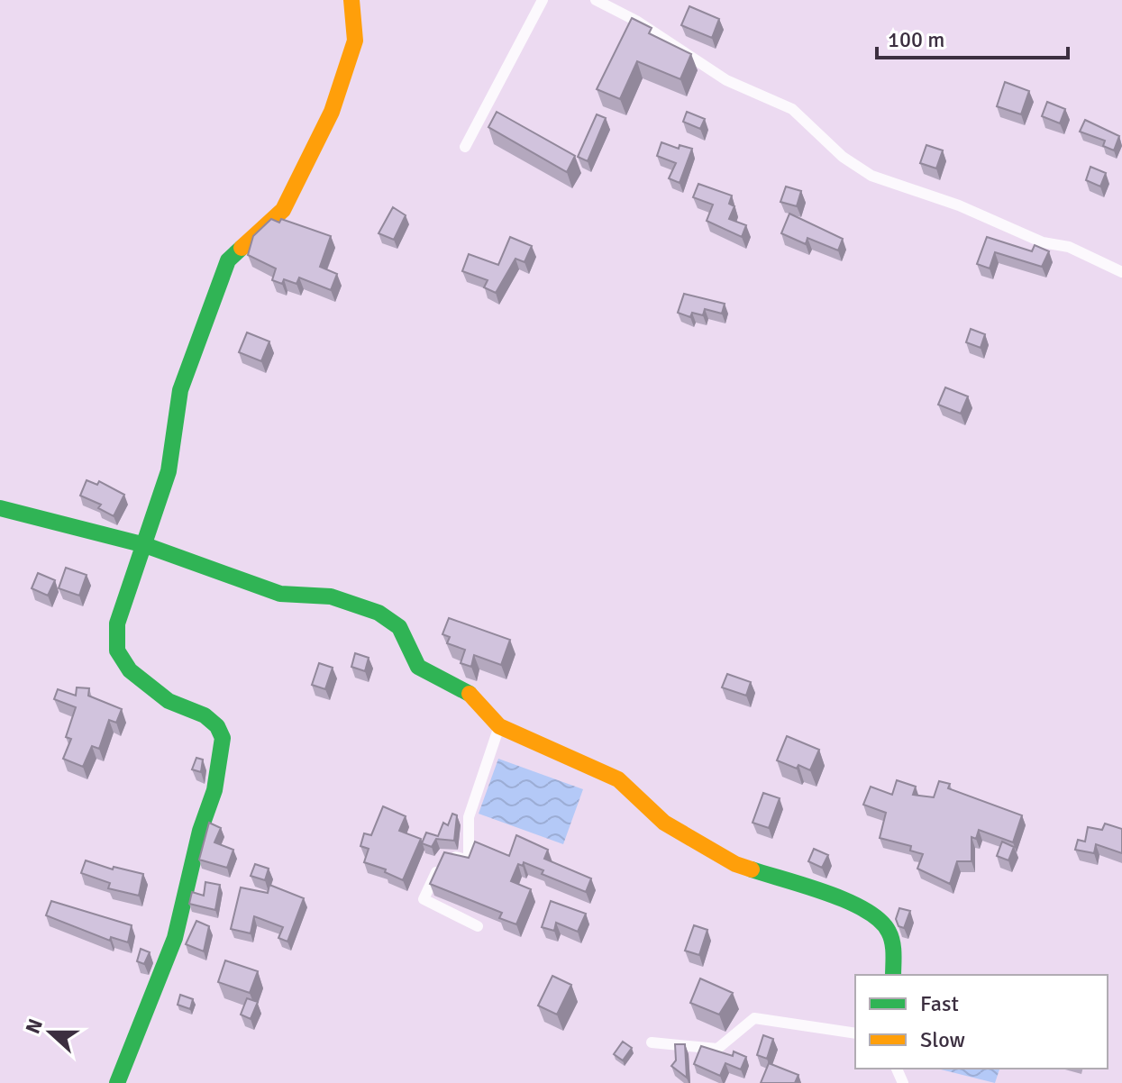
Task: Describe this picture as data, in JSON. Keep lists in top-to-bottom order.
{
  "legend": ["Fast", "Slow"],
  "scale_bar": "100 m",
  "north": "left"
}
